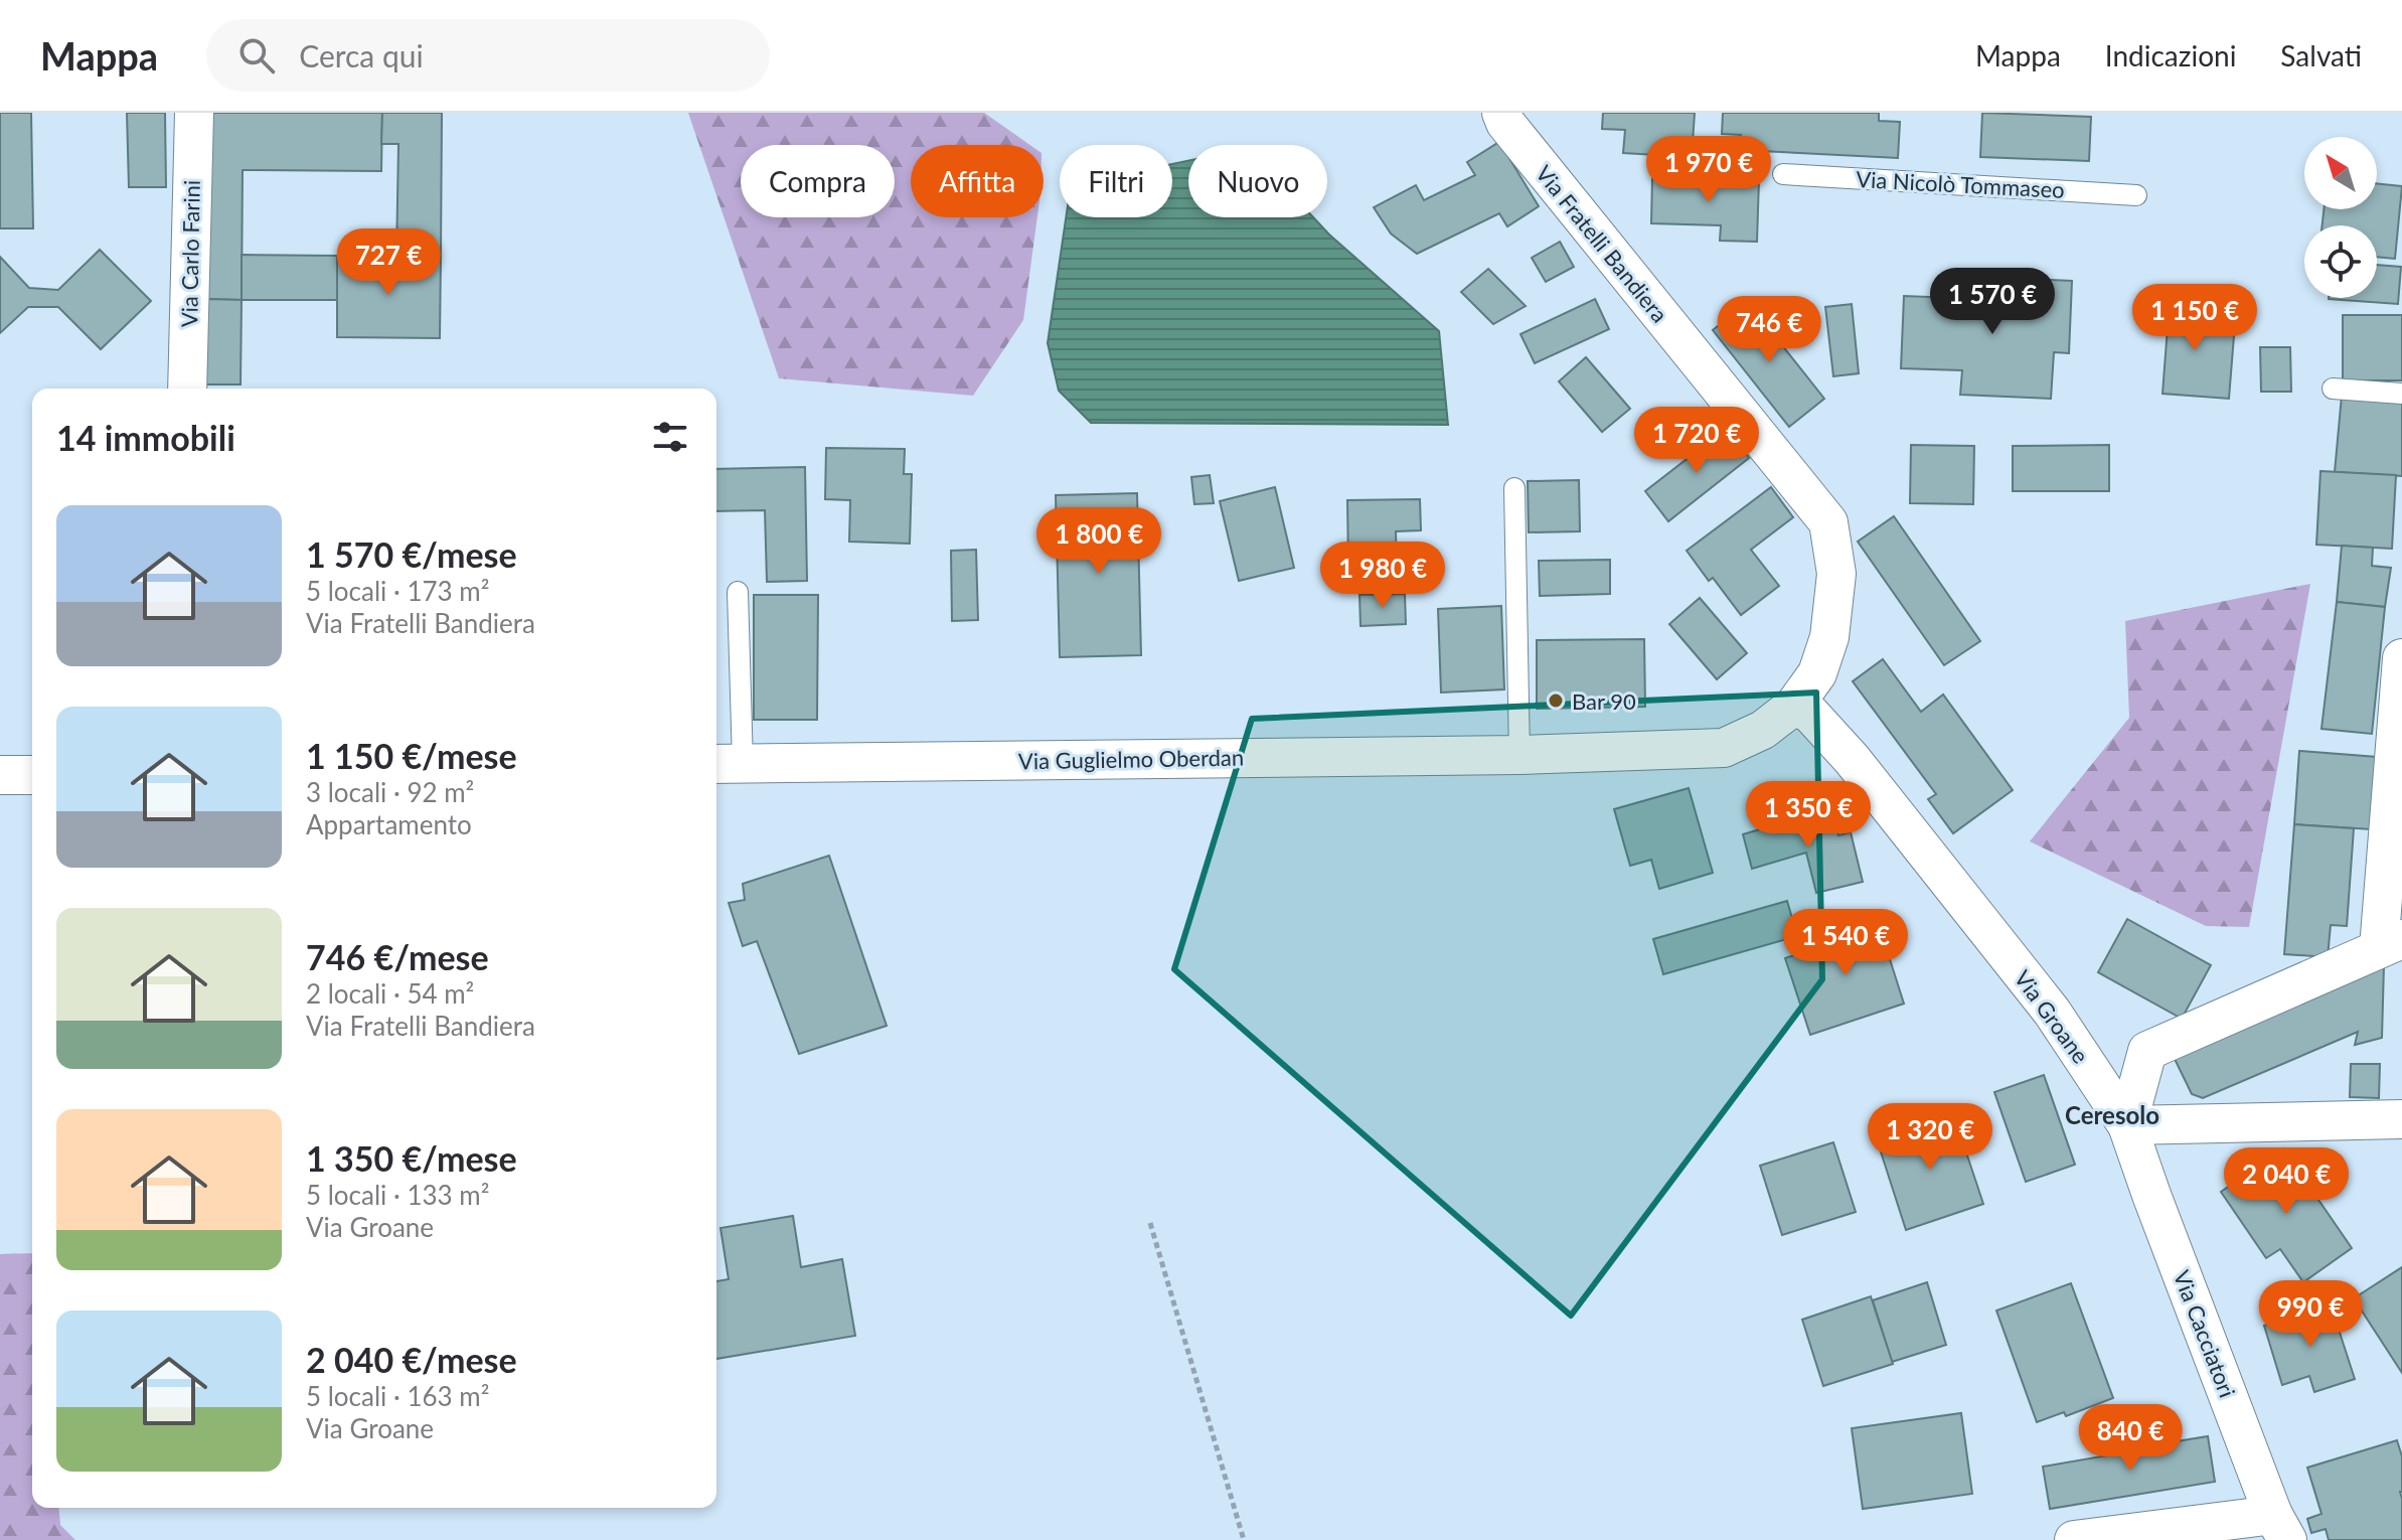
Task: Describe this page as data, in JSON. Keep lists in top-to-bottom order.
{
  "streets": {
    "street": [
      "Via Fratelli Bandiera",
      "Via Carlo Farini",
      "Via Guglielmo Oberdan",
      "Via Groane",
      "Via Cacciatori"
    ],
    "lane": ["Via Nicolò Tommaseo"]
  },
  "crossings": [
    ["Via Fratelli Bandiera", "Via Guglielmo Oberdan"],
    ["Via Fratelli Bandiera", "Via Groane"],
    ["Via Guglielmo Oberdan", "Via Groane"],
    ["Via Groane", "Via Cacciatori"]
  ],
  "districts": ["Ceresolo"],
  "places": ["Bar 90"],
  "north": "top left",
  "page": {
    "header": "Mappa",
    "search": "Cerca qui",
    "nav": ["Mappa", "Indicazioni", "Salvati"],
    "price": [
      "1 970 €",
      "727 €",
      "1 570 €",
      "1 150 €",
      "746 €",
      "1 720 €",
      "1 800 €",
      "1 980 €",
      "1 350 €",
      "1 540 €",
      "1 320 €",
      "2 040 €",
      "990 €",
      "840 €"
    ],
    "chip": [
      "Compra",
      "Affitta",
      "Filtri",
      "Nuovo"
    ],
    "heading": "14 immobili",
    "list": [
      {
        "name": "1 570 €/mese",
        "note": "5 locali · 173 m² · Via Fratelli Bandiera"
      },
      {
        "name": "1 150 €/mese",
        "note": "3 locali · 92 m² · Appartamento"
      },
      {
        "name": "746 €/mese",
        "note": "2 locali · 54 m² · Via Fratelli Bandiera"
      },
      {
        "name": "1 350 €/mese",
        "note": "5 locali · 133 m² · Via Groane"
      },
      {
        "name": "2 040 €/mese",
        "note": "5 locali · 163 m² · Via Groane"
      }
    ]
  }
}
